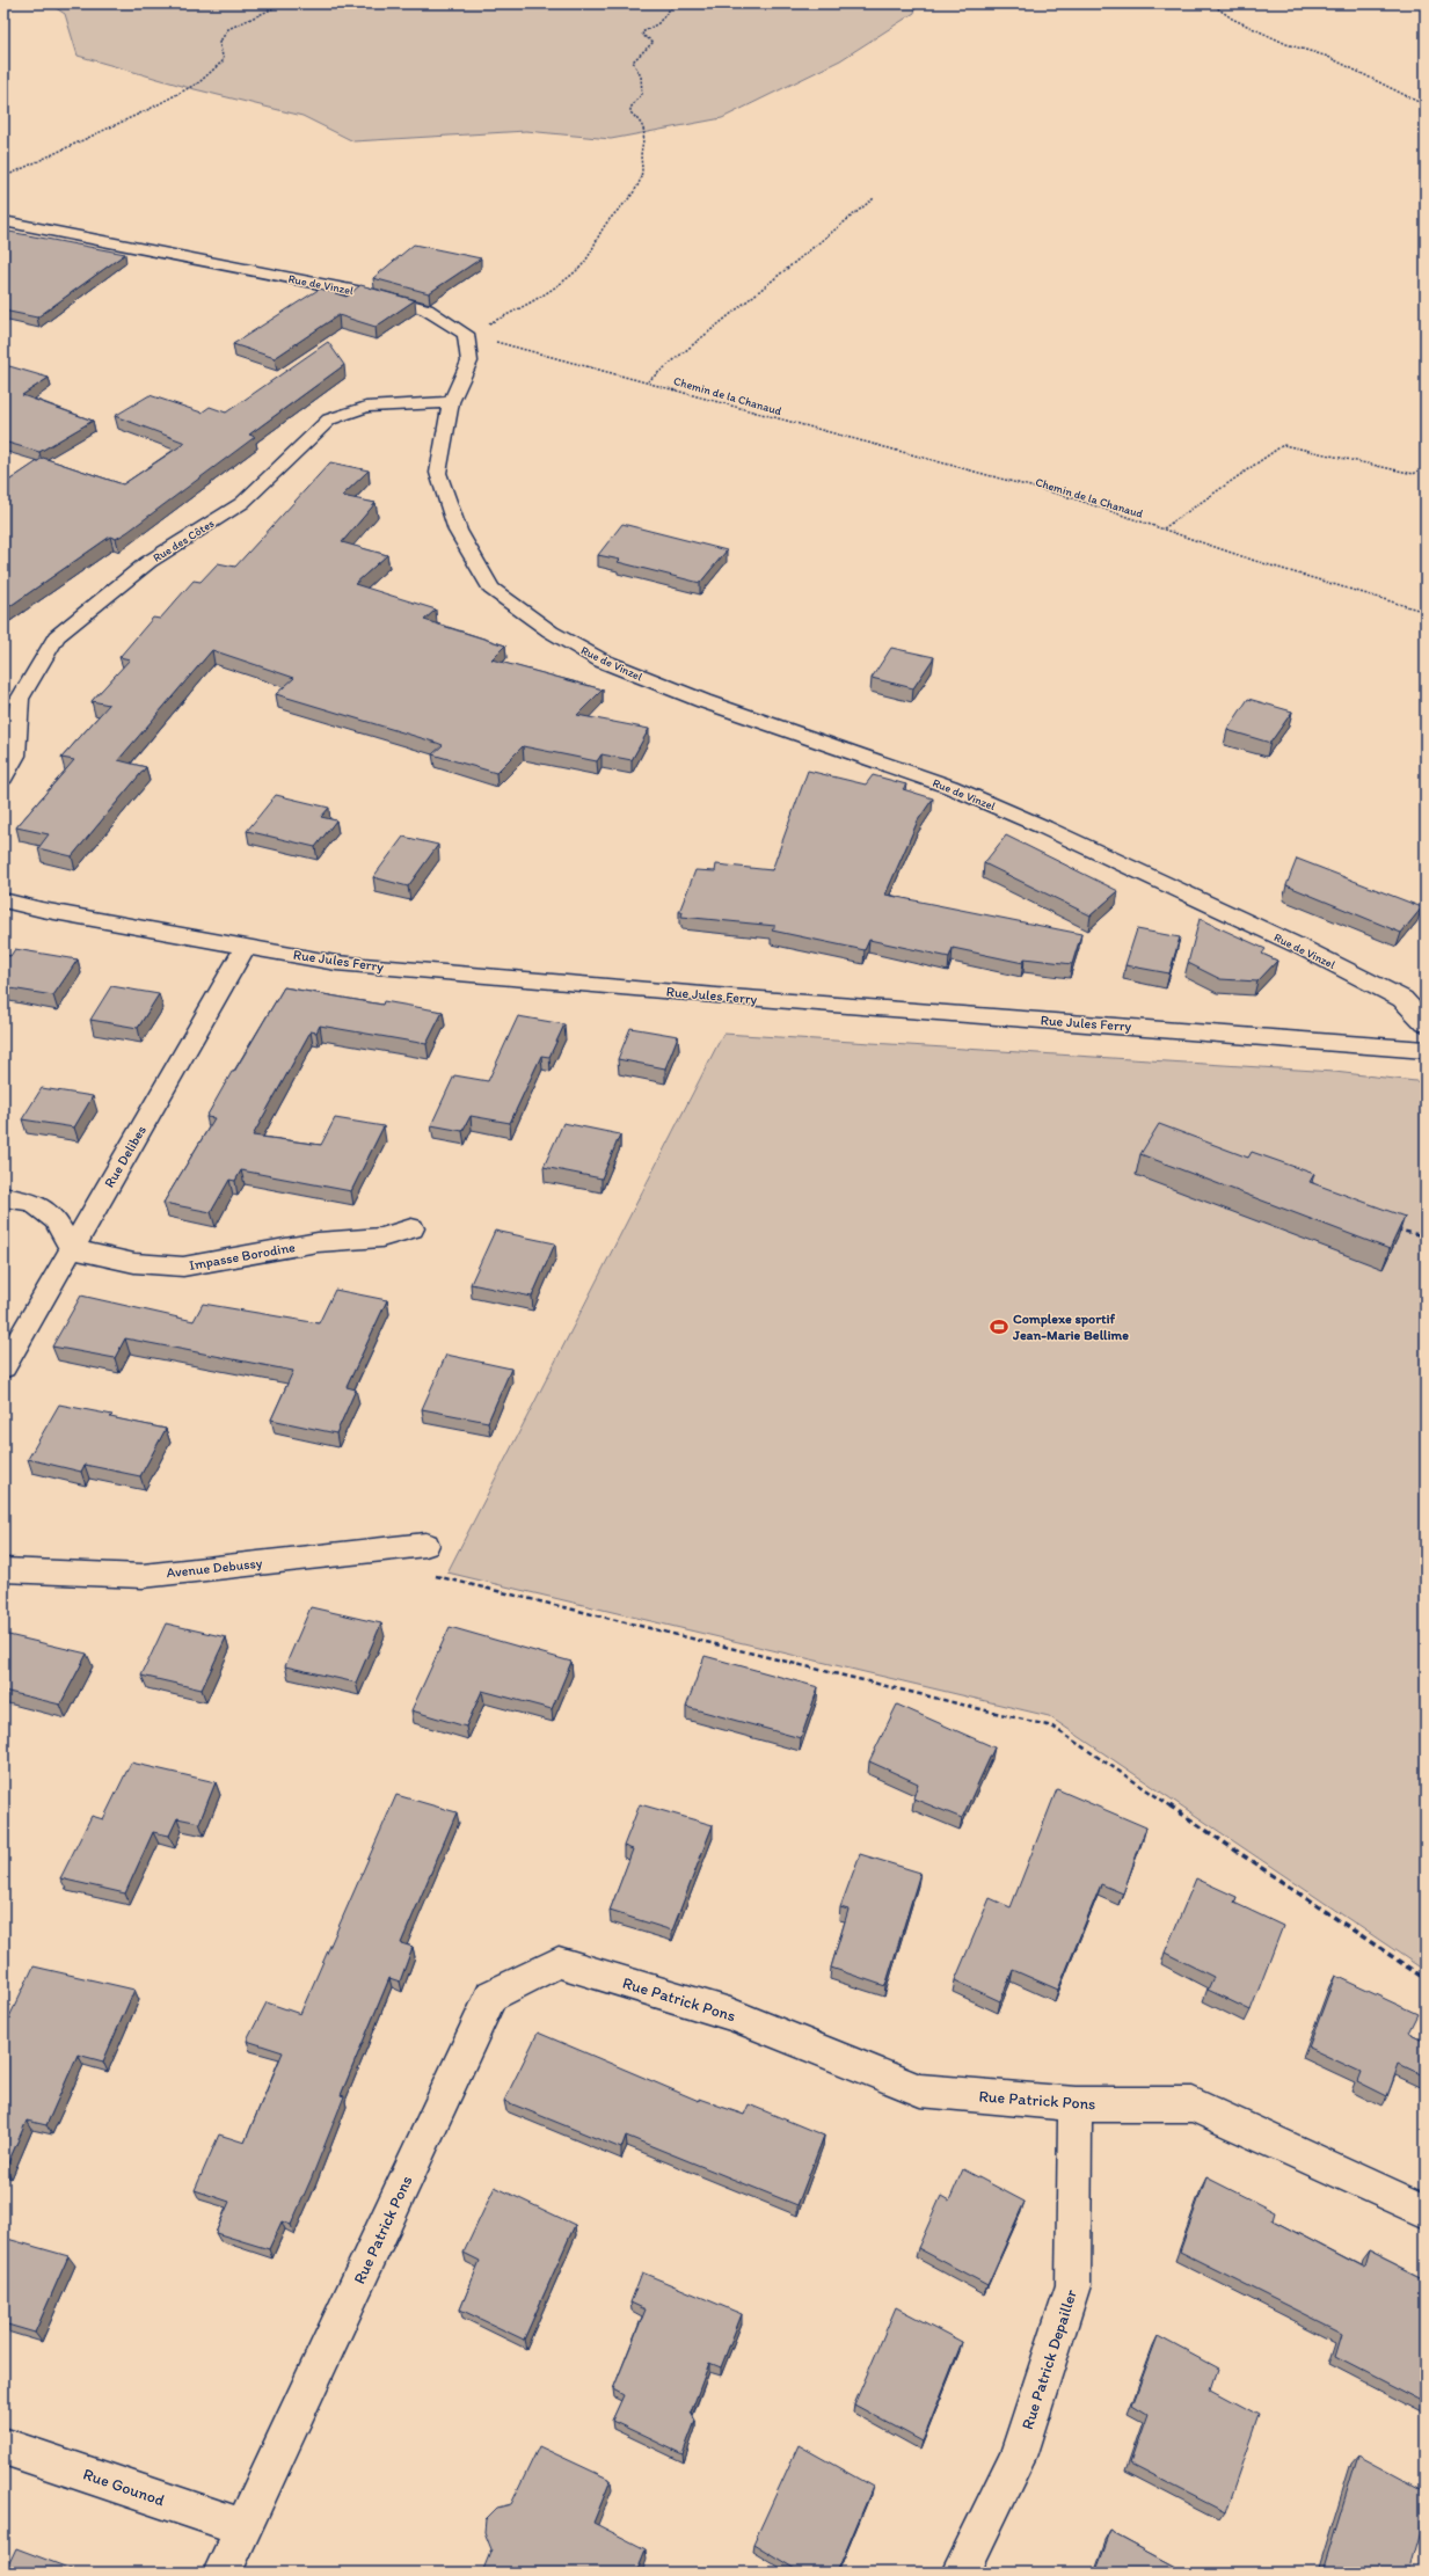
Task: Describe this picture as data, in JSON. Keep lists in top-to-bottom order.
{
  "streets": {
    "street": [
      "Rue de Vinzel",
      "Rue des Côtes",
      "Rue Jules Ferry",
      "Rue Delibes",
      "Impasse Borodine",
      "Avenue Debussy",
      "Rue Patrick Pons",
      "Rue Patrick Depailler",
      "Rue Gounod"
    ],
    "path": ["Chemin de la Chanaud"]
  },
  "crossings": [
    ["Rue de Vinzel", "Chemin de la Chanaud"],
    ["Rue de Vinzel", "Rue des Côtes"],
    ["Rue Jules Ferry", "Rue Delibes"],
    ["Rue Delibes", "Impasse Borodine"],
    ["Rue Patrick Pons", "Rue Patrick Depailler"],
    ["Rue Patrick Pons", "Rue Gounod"]
  ],
  "places": {
    "sports": ["Complexe sportif Jean-Marie Bellime"]
  }
}
